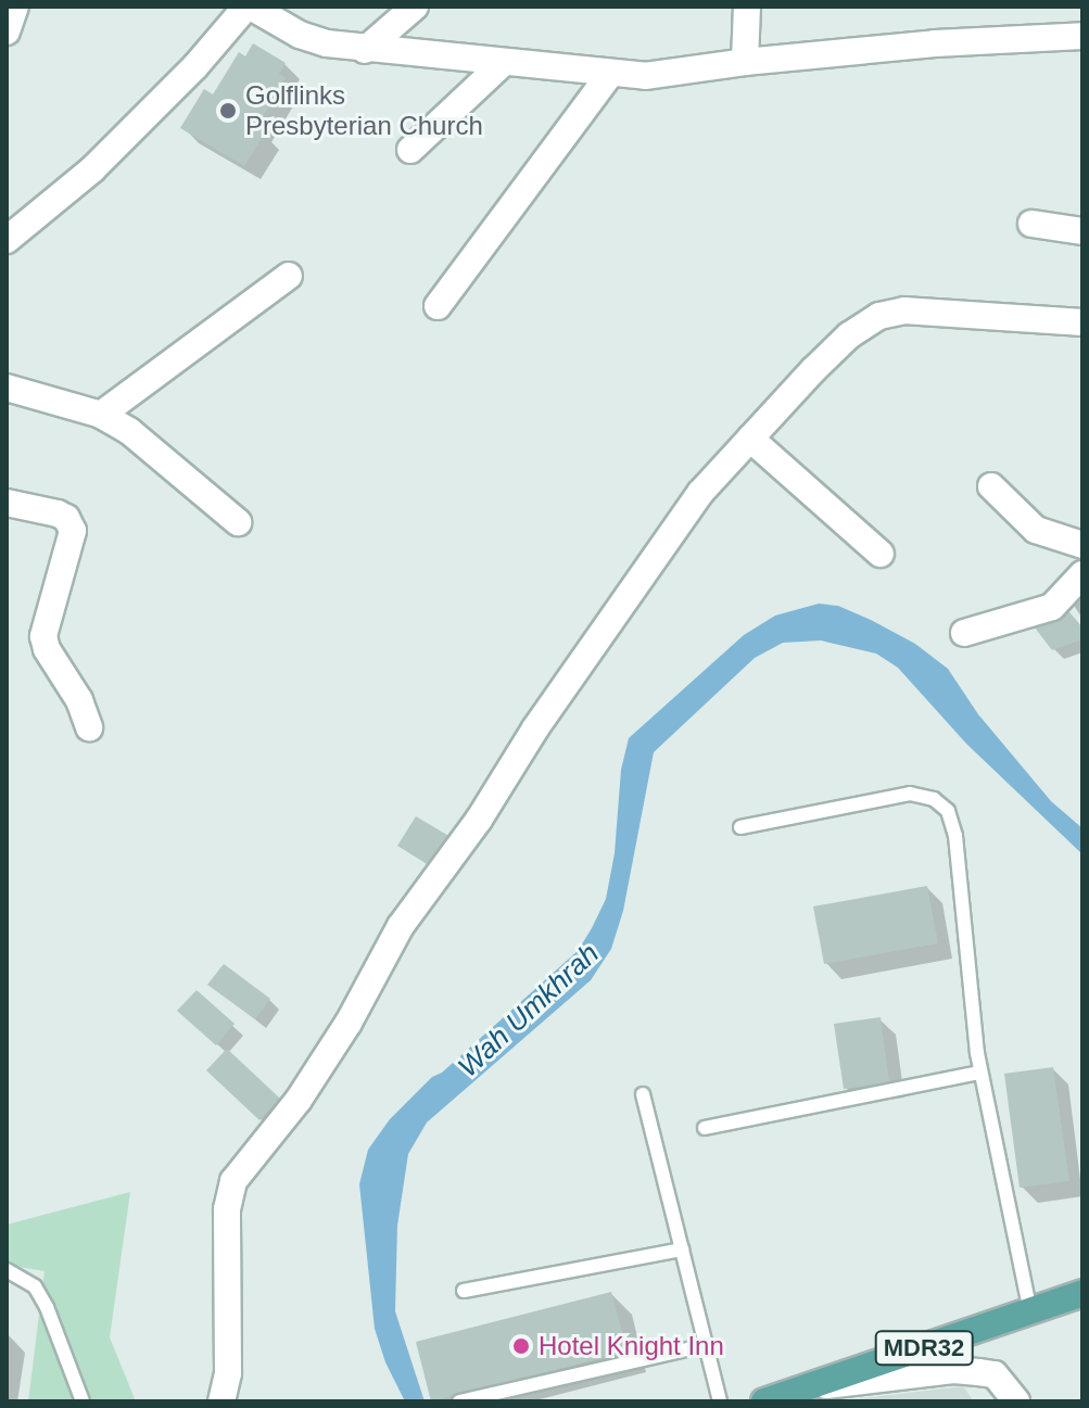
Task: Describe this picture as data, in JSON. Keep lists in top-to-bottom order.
{
  "streets": {
    "main road": ["MDR32"]
  },
  "water": ["Wah Umkhrah"],
  "places": ["Golflinks Presbyterian Church", "Hotel Knight Inn"]
}
